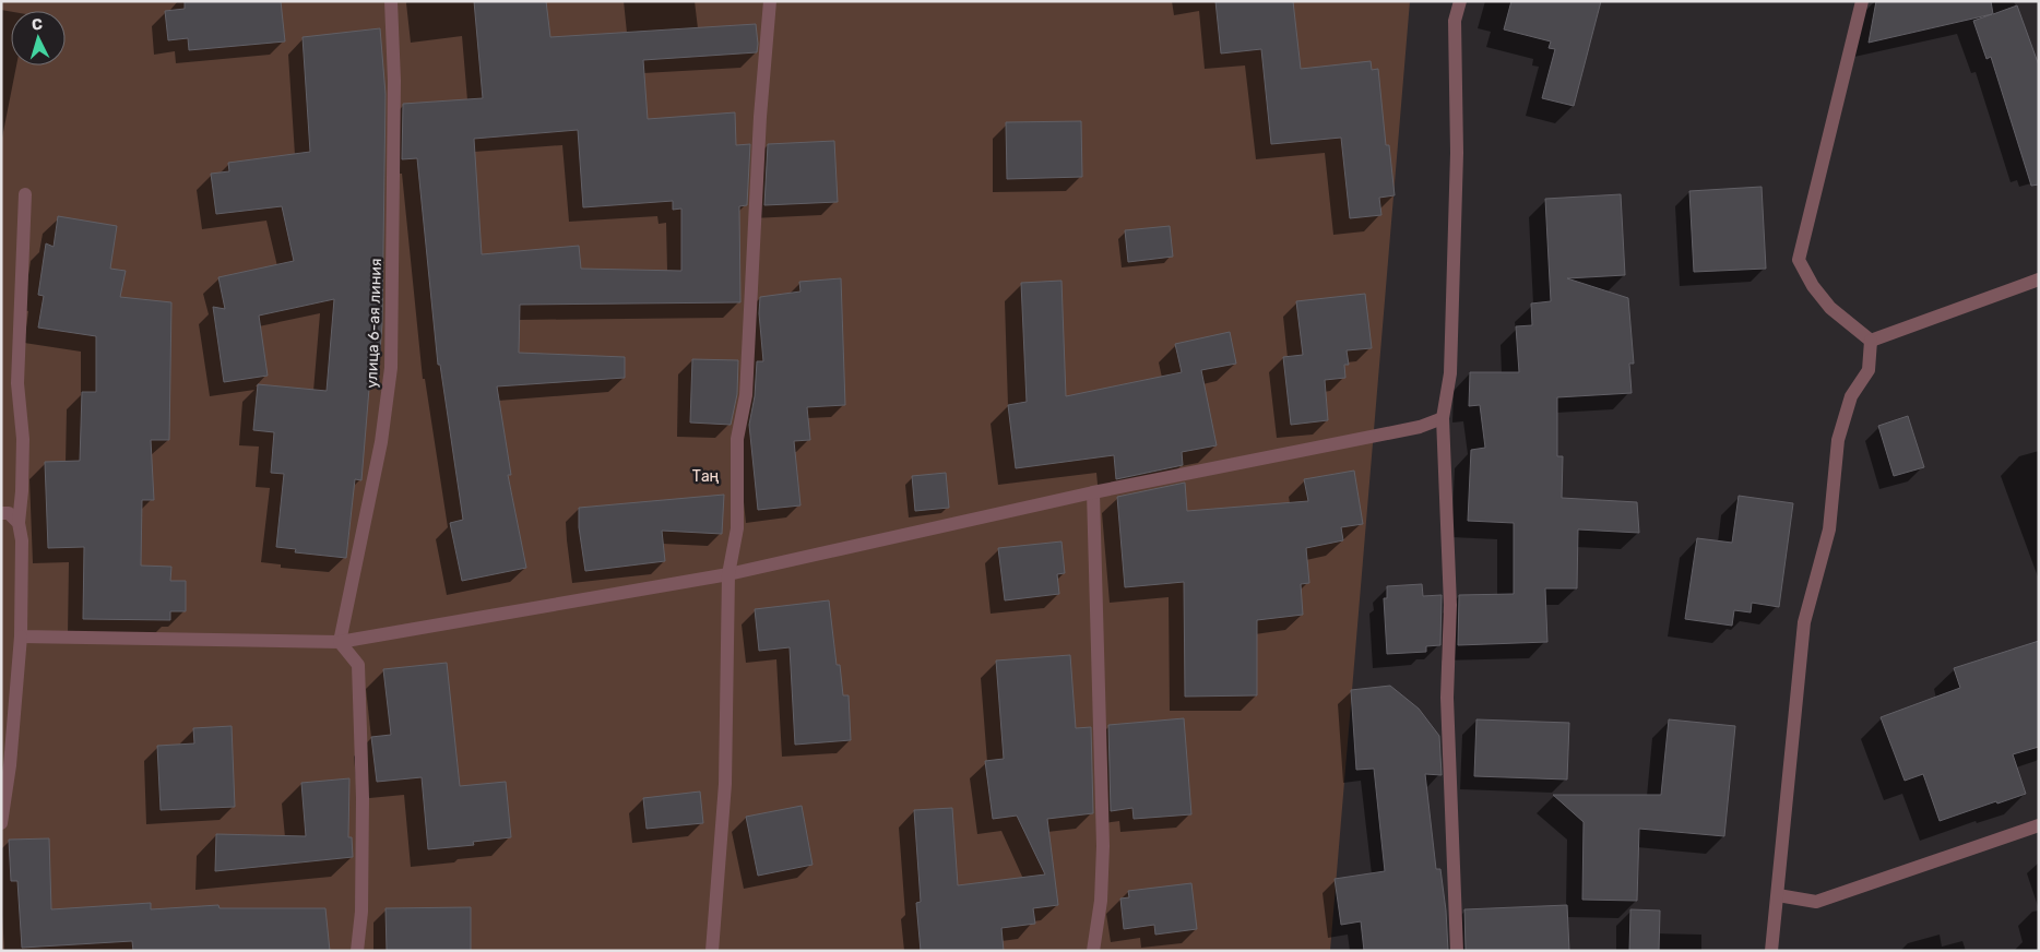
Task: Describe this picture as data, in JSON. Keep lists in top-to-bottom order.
{
  "streets": {
    "street": ["улица 6-ая линия"]
  },
  "parks": ["Таң"],
  "north": "top"
}
